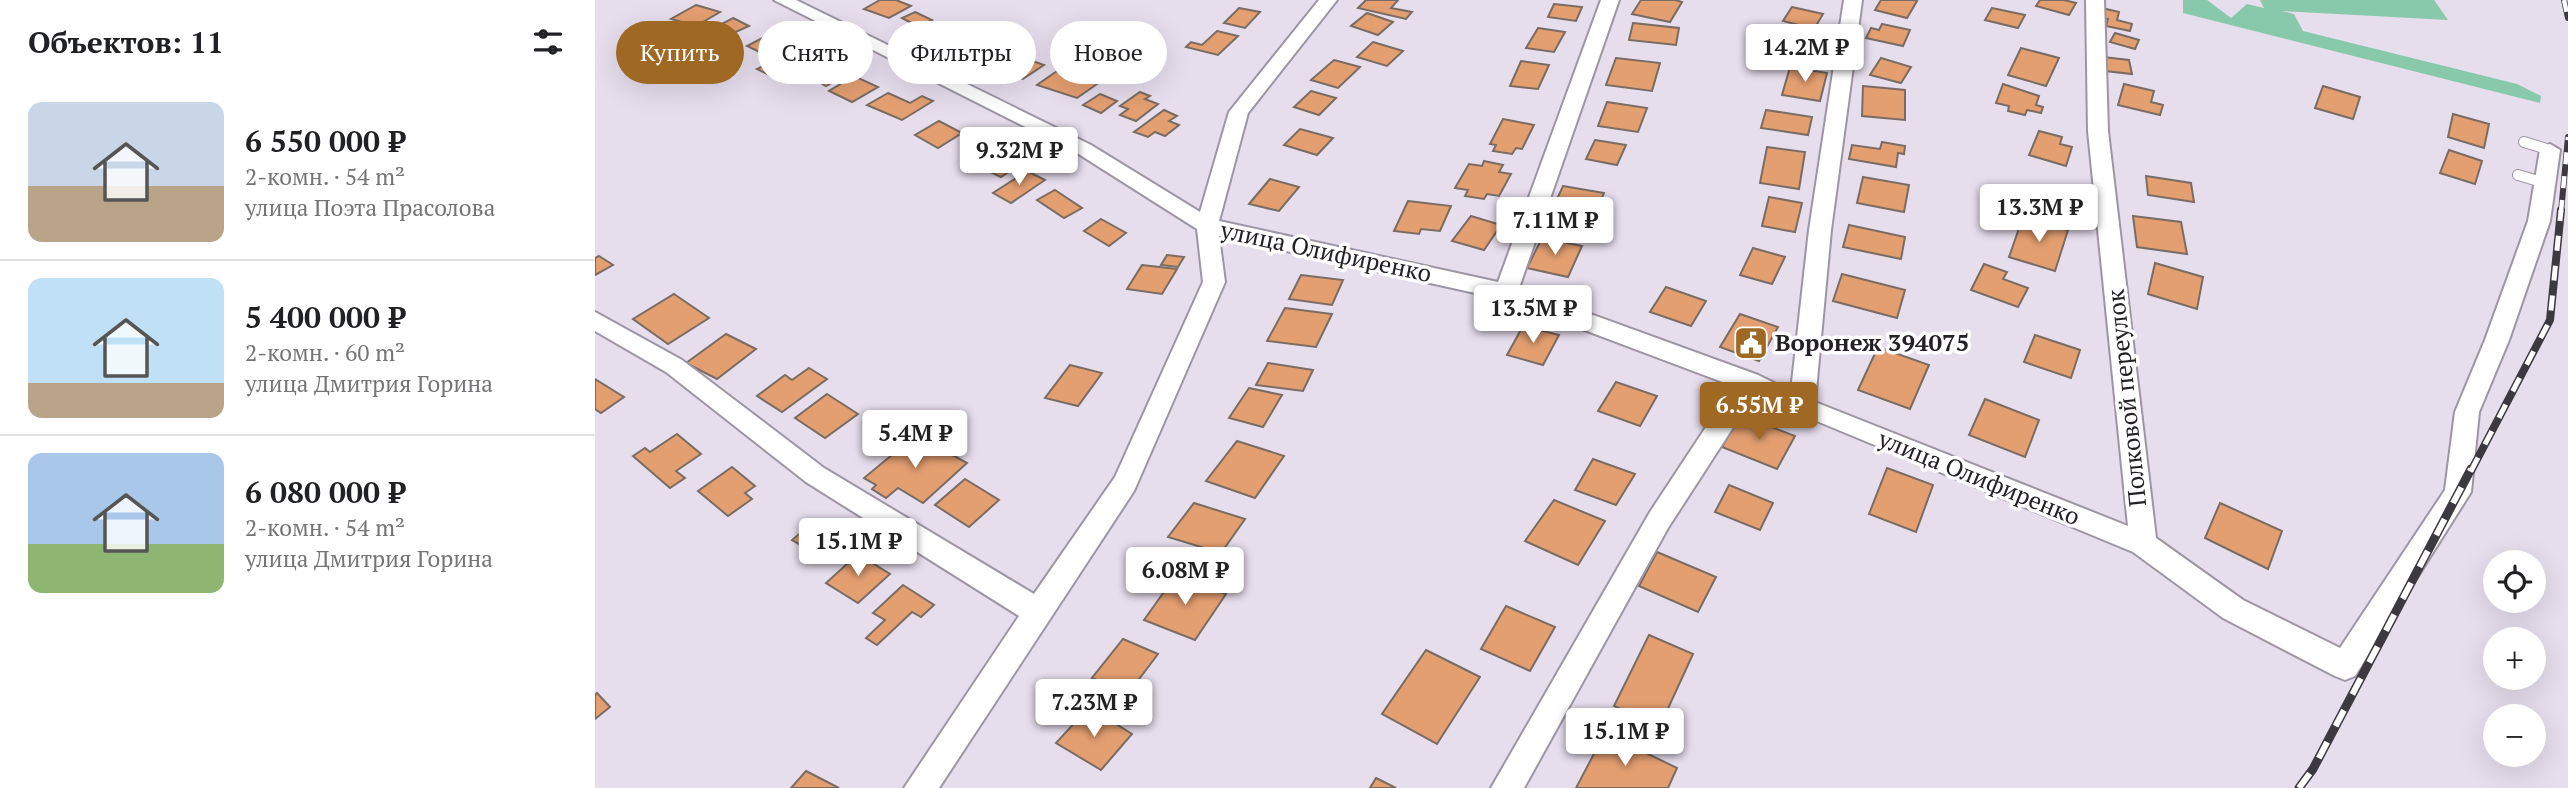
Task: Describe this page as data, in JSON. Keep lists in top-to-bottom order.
{
  "streets": {
    "street": ["улица Олифиренко", "Полковой переулок"]
  },
  "crossings": [
    ["улица Олифиренко", "Полковой переулок"]
  ],
  "places": {
    "public building": ["Воронеж 394075"]
  },
  "page": {
    "heading": "Объектов: 11",
    "chip": [
      "Купить",
      "Снять",
      "Фильтры",
      "Новое"
    ],
    "price": [
      "14.2M ₽",
      "9.32M ₽",
      "13.3M ₽",
      "7.11M ₽",
      "13.5M ₽",
      "6.55M ₽",
      "5.4M ₽",
      "15.1M ₽",
      "6.08M ₽",
      "7.23M ₽",
      "15.1M ₽"
    ],
    "list": [
      {
        "name": "6 550 000 ₽",
        "note": "2-комн. · 54 m² · улица Поэта Прасолова"
      },
      {
        "name": "5 400 000 ₽",
        "note": "2-комн. · 60 m² · улица Дмитрия Горина"
      },
      {
        "name": "6 080 000 ₽",
        "note": "2-комн. · 54 m² · улица Дмитрия Горина"
      }
    ],
    "map_buttons": ["+", "−"]
  }
}
